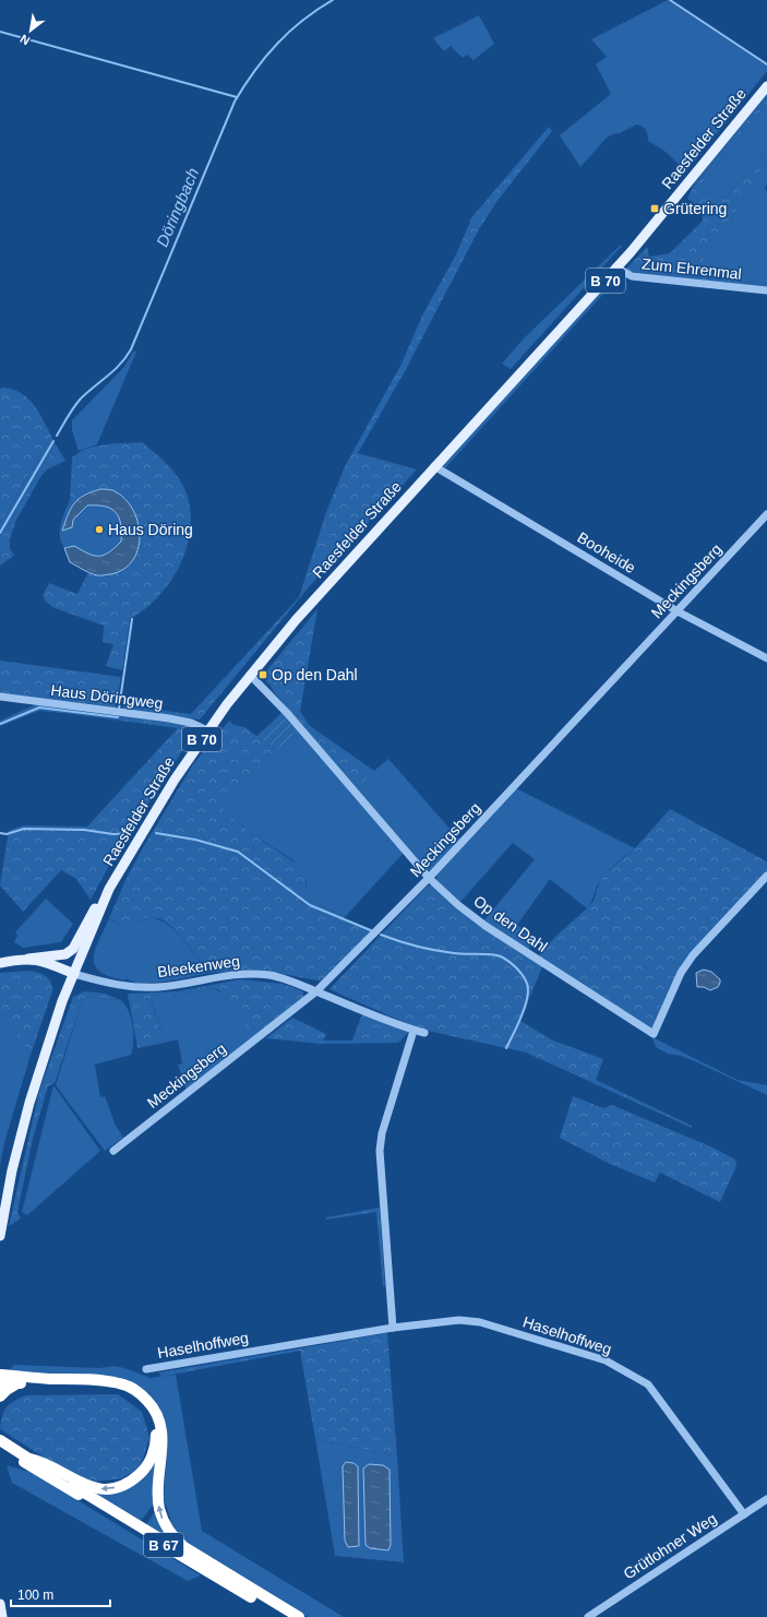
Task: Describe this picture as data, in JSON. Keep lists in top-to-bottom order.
{
  "streets": {
    "highway": ["B 67"],
    "main road": ["Raesfelder Straße", "B 70"],
    "street": [
      "Zum Ehrenmal",
      "Booheide",
      "Meckingsberg",
      "Haus Döringweg",
      "Op den Dahl",
      "Bleekenweg",
      "Haselhoffweg",
      "Grütlohner Weg"
    ]
  },
  "crossings": [
    ["Raesfelder Straße", "Zum Ehrenmal"],
    ["Raesfelder Straße", "B 70"],
    ["Raesfelder Straße", "Booheide"],
    ["Raesfelder Straße", "Haus Döringweg"],
    ["Raesfelder Straße", "Op den Dahl"],
    ["Raesfelder Straße", "Bleekenweg"],
    ["B 70", "Bleekenweg"],
    ["Booheide", "Meckingsberg"],
    ["Meckingsberg", "Op den Dahl"],
    ["Meckingsberg", "Bleekenweg"],
    ["Haselhoffweg", "Grütlohner Weg"]
  ],
  "water": ["Döringbach"],
  "places": {
    "transit": ["Grütering", "Op den Dahl"],
    "other": ["Haus Döring"]
  },
  "scale_bar": "100 m",
  "north": "bottom left"
}
